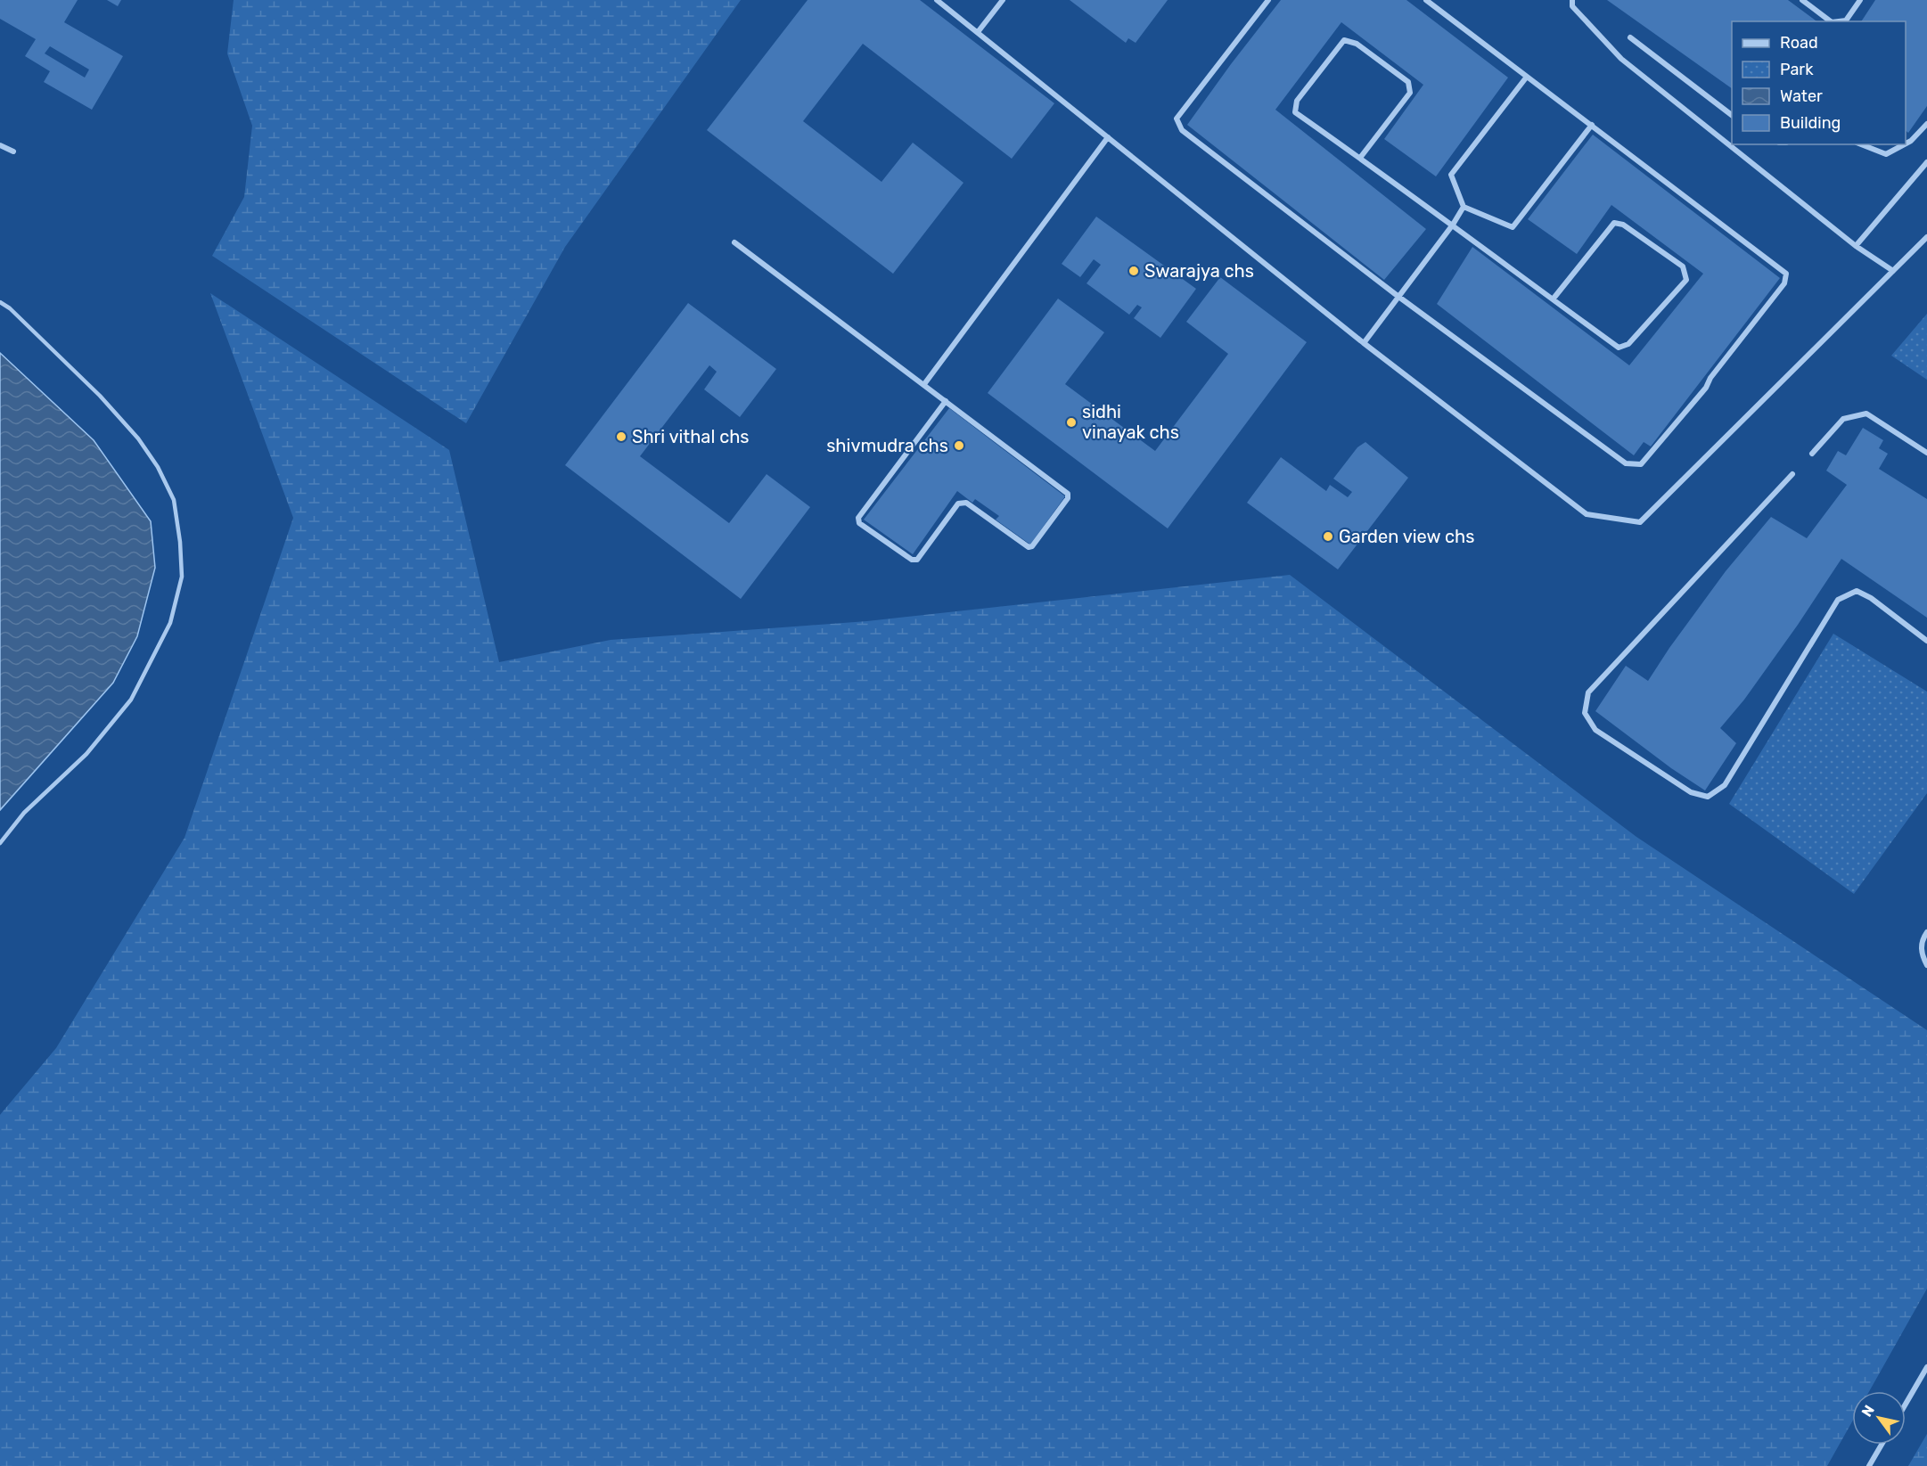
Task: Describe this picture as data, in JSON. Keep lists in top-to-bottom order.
{
  "places": [
    "Swarajya chs",
    "sidhi vinayak chs",
    "Shri vithal chs",
    "shivmudra chs",
    "Garden view chs"
  ],
  "legend": [
    "Road",
    "Park",
    "Water",
    "Building"
  ],
  "north": "top left"
}
